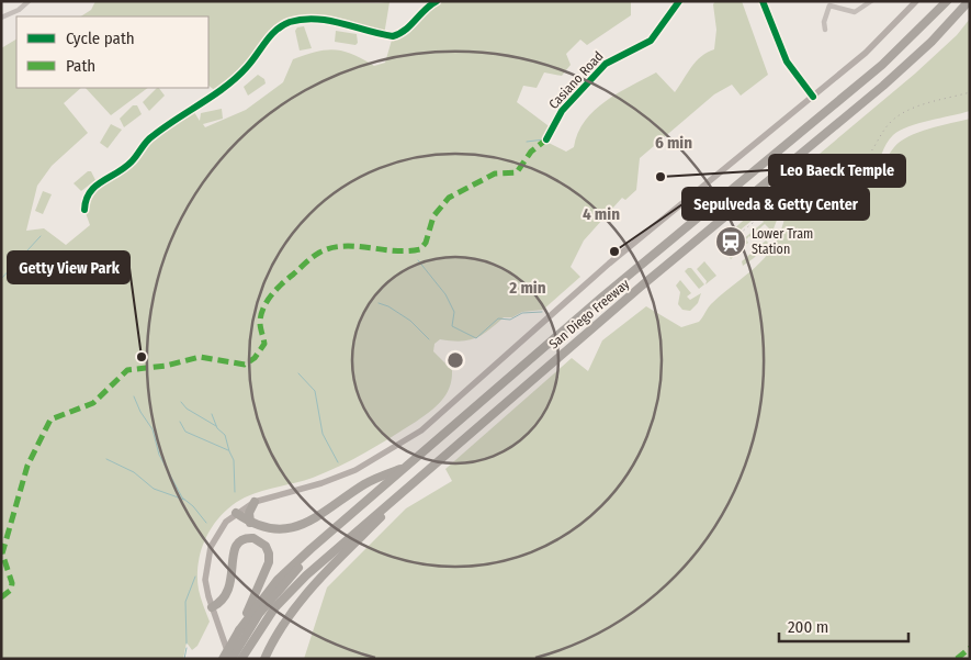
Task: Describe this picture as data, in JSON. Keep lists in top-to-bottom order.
{
  "streets": {
    "highway": ["San Diego Freeway"],
    "street": ["Casiano Road"]
  },
  "places": {
    "other": ["Leo Baeck Temple", "Sepulveda & Getty Center", "Getty View Park"],
    "station": ["Lower Tram Station"]
  },
  "legend": ["Cycle path", "Path"],
  "scale_bar": "200 m",
  "rings": ["6 min", "4 min", "2 min"]
}
